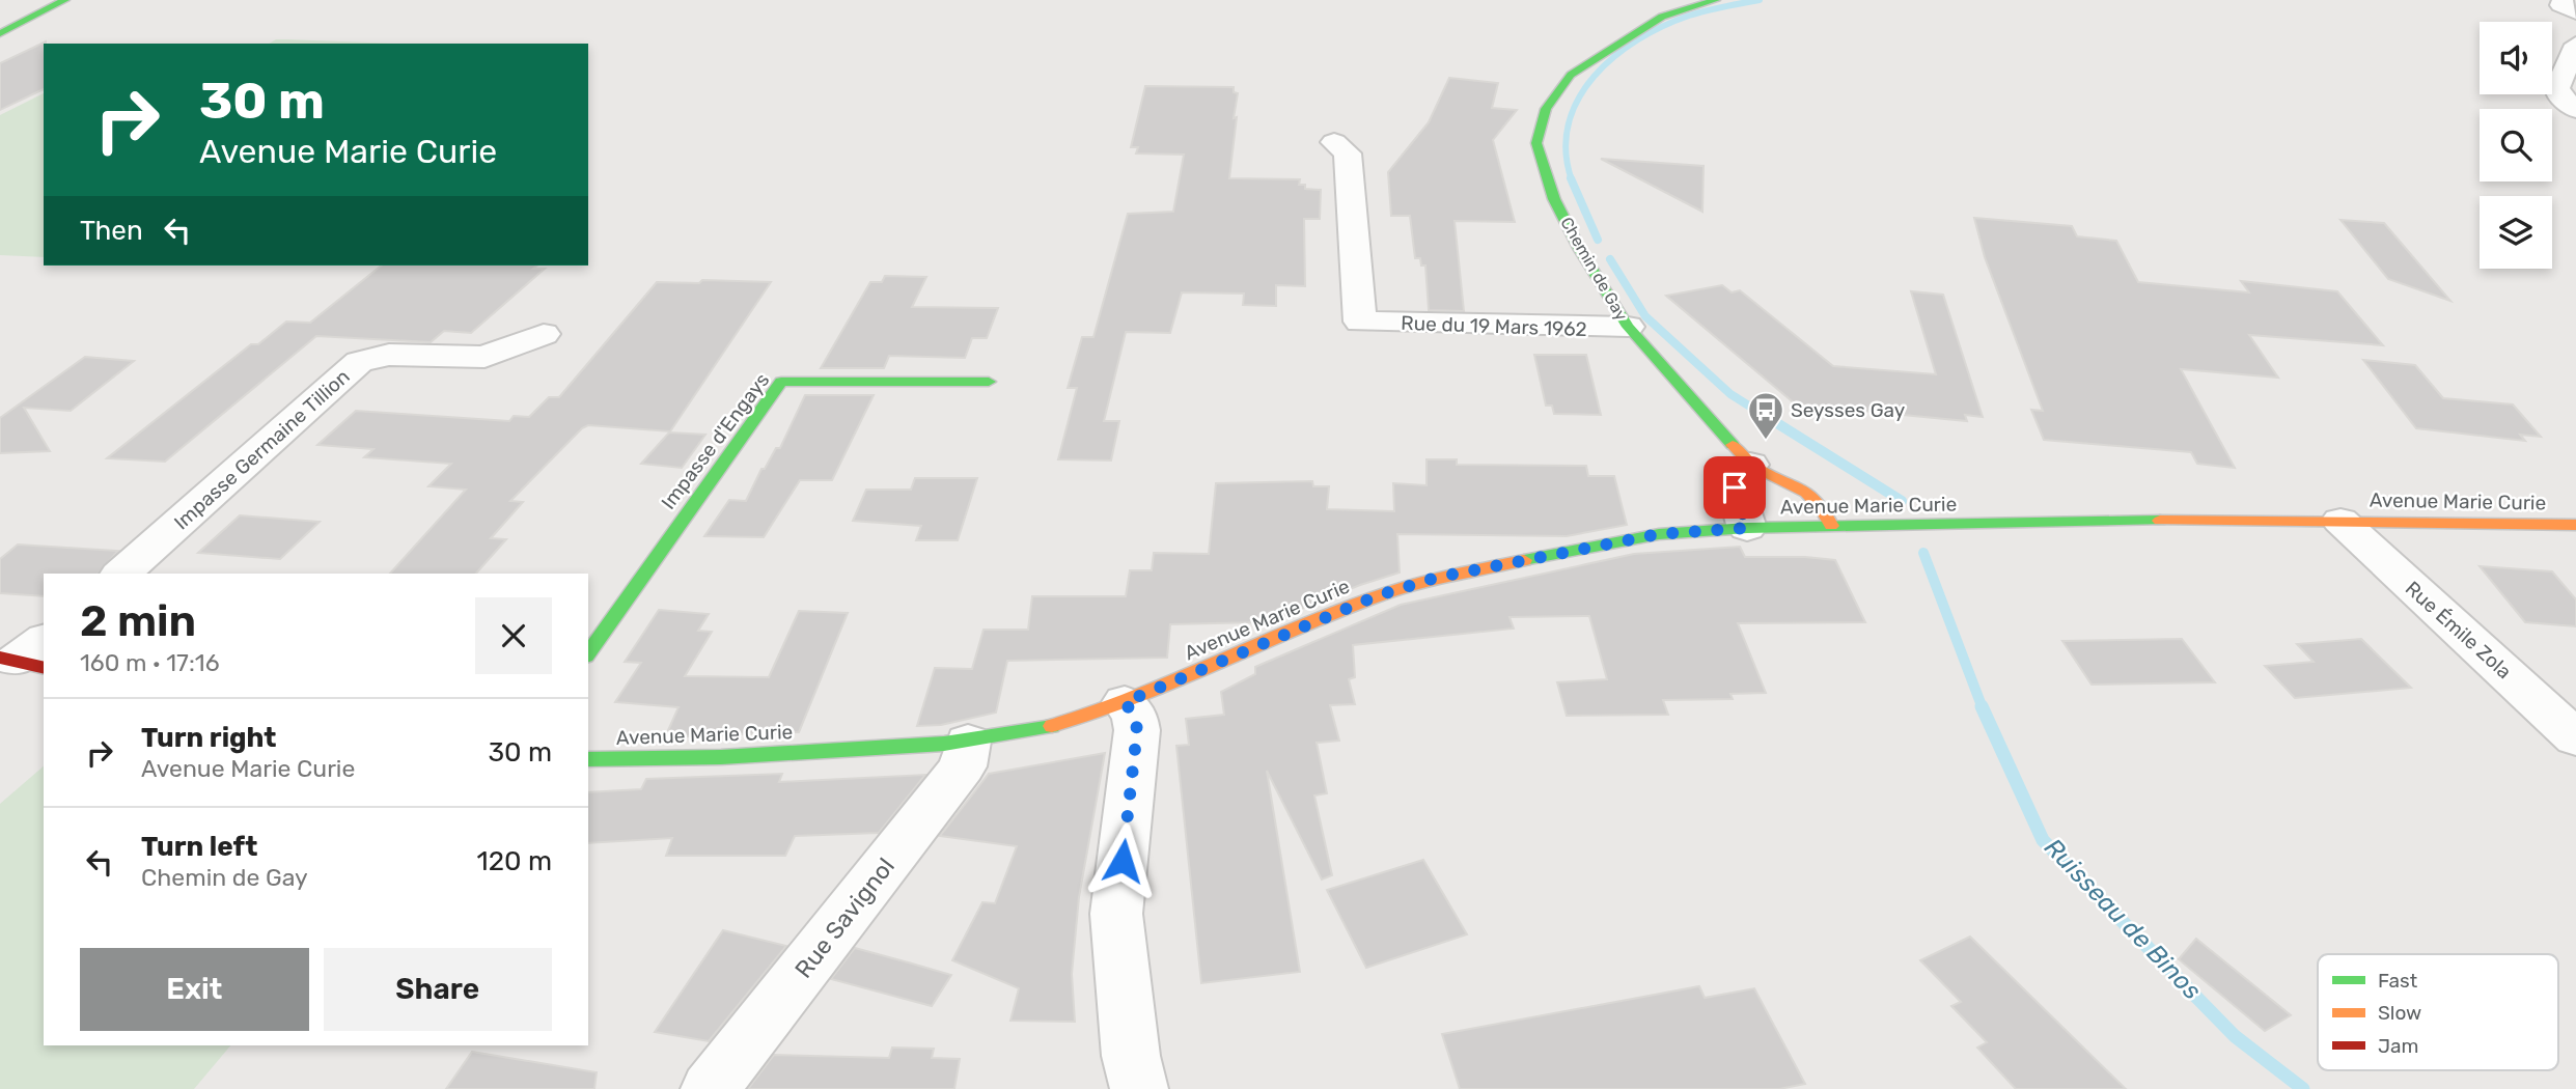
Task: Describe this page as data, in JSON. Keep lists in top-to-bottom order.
{
  "streets": {
    "street": [
      "Chemin de Gay",
      "Rue du 19 Mars 1962",
      "Impasse d'Engays",
      "Impasse Germaine Tillion",
      "Avenue Marie Curie",
      "Rue Émile Zola",
      "Rue Savignol"
    ]
  },
  "crossings": [
    ["Chemin de Gay", "Rue du 19 Mars 1962"],
    ["Chemin de Gay", "Avenue Marie Curie"],
    ["Avenue Marie Curie", "Rue Émile Zola"],
    ["Avenue Marie Curie", "Rue Savignol"]
  ],
  "water": ["Ruisseau de Binos"],
  "places": {
    "bus stop": ["Seysses Gay"]
  },
  "legend": ["Fast", "Slow", "Jam"],
  "page": {
    "turn": ["30 m", "Avenue Marie Curie"],
    "then": "Then",
    "heading": ["2 min", "160 m · 17:16"],
    "list": [
      {
        "name": "Turn right",
        "note": "Avenue Marie Curie",
        "value": "30 m"
      },
      {
        "name": "Turn left",
        "note": "Chemin de Gay",
        "value": "120 m"
      }
    ],
    "buttons": ["Exit", "Share"]
  }
}
